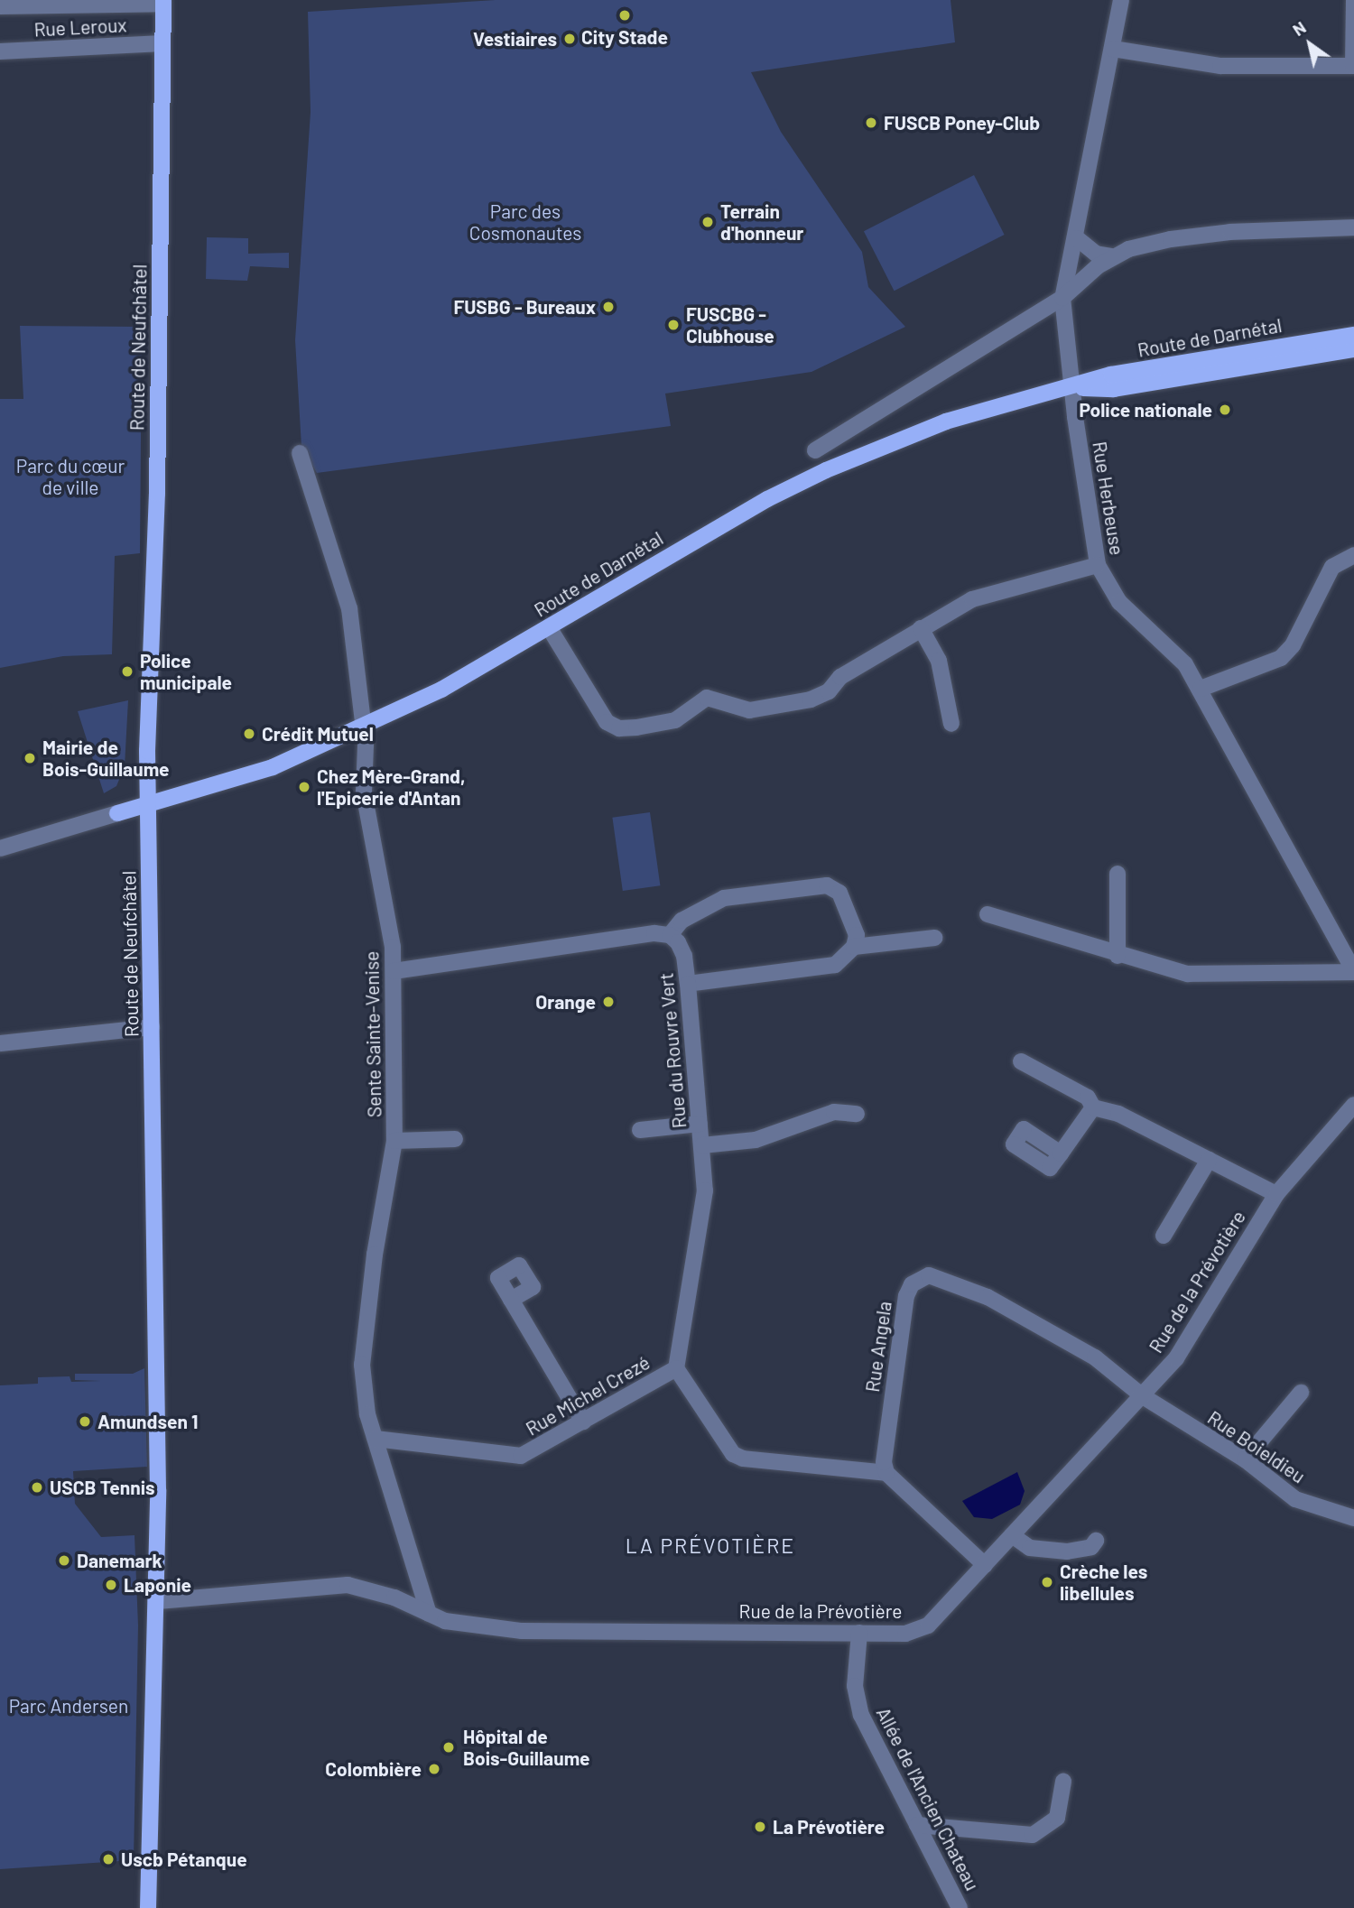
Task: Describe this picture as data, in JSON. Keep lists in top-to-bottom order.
{
  "streets": {
    "main road": ["Route de Darnétal", "Route de Neufchâtel"],
    "street": [
      "Rue Leroux",
      "Rue Herbeuse",
      "Sente Sainte-Venise",
      "Rue du Rouvre Vert",
      "Rue de la Prévotière",
      "Rue Angela",
      "Rue Michel Crezé",
      "Rue Boieldieu",
      "Allée de l'Ancien Chateau"
    ]
  },
  "crossings": [
    ["Rue Leroux", "Route de Neufchâtel"],
    ["Route de Darnétal", "Route de Neufchâtel"],
    ["Route de Darnétal", "Rue Herbeuse"],
    ["Route de Darnétal", "Sente Sainte-Venise"],
    ["Route de Neufchâtel", "Rue de la Prévotière"],
    ["Sente Sainte-Venise", "Rue de la Prévotière"],
    ["Sente Sainte-Venise", "Rue Michel Crezé"],
    ["Rue du Rouvre Vert", "Rue Michel Crezé"],
    ["Rue de la Prévotière", "Rue Angela"],
    ["Rue de la Prévotière", "Rue Boieldieu"],
    ["Rue de la Prévotière", "Allée de l'Ancien Chateau"],
    ["Rue Angela", "Rue Michel Crezé"],
    ["Rue Angela", "Rue Boieldieu"]
  ],
  "districts": ["LA PRÉVOTIÈRE"],
  "parks": ["Parc des Cosmonautes", "Parc du cœur de ville", "Parc Andersen"],
  "places": [
    "City Stade",
    "Vestiaires",
    "FUSCB Poney-Club",
    "Terrain d'honneur",
    "FUSBG - Bureaux",
    "FUSCBG - Clubhouse",
    "Police nationale",
    "Police municipale",
    "Crédit Mutuel",
    "Mairie de Bois-Guillaume",
    "Chez Mère-Grand, l'Epicerie d'Antan",
    "Orange",
    "Amundsen 1",
    "USCB Tennis",
    "Danemark",
    "Crèche les libellules",
    "Laponie",
    "Hôpital de Bois-Guillaume",
    "Colombière",
    "La Prévotière",
    "Uscb Pétanque"
  ],
  "north": "top left"
}
